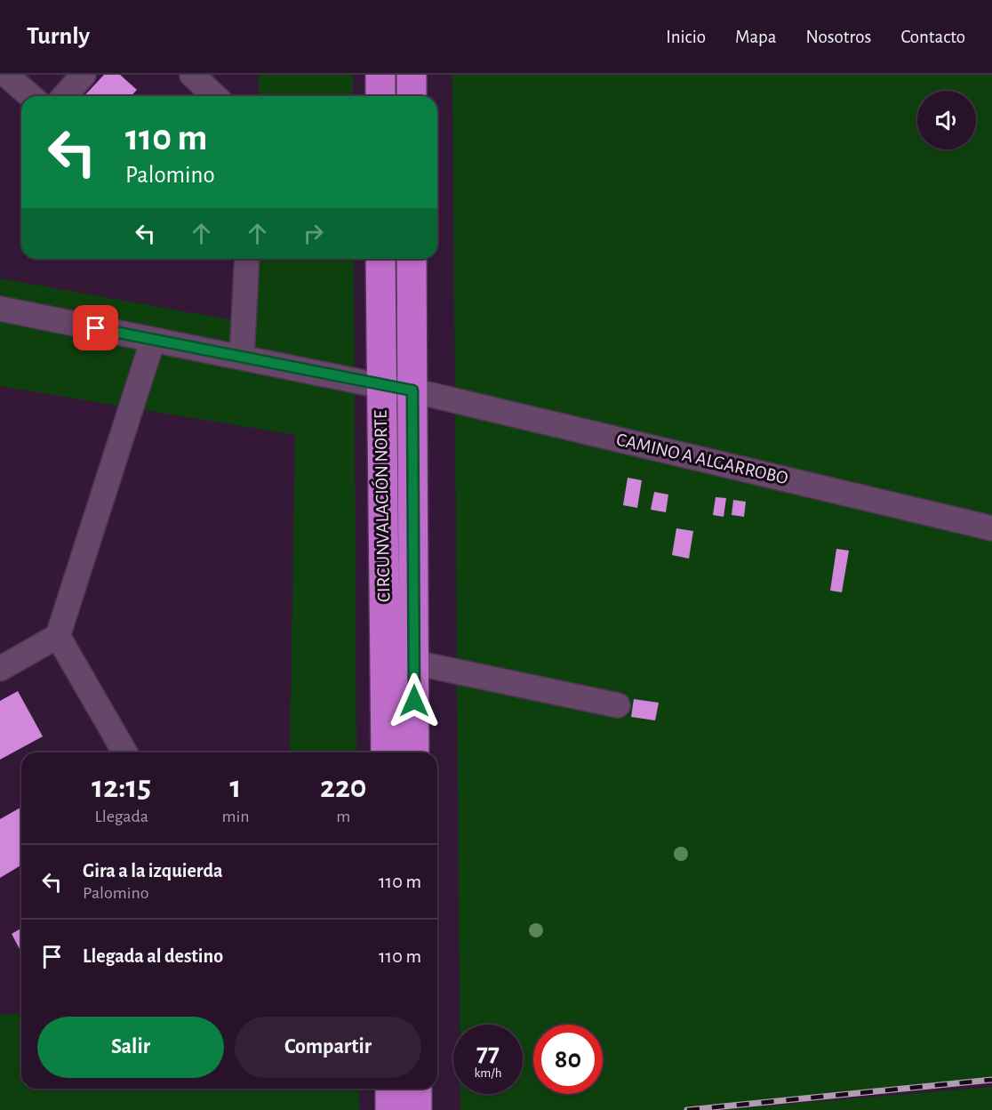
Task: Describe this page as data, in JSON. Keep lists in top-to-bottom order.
{
  "streets": {
    "highway": ["CIRCUNVALACIÓN NORTE"],
    "street": ["CAMINO A ALGARROBO"]
  },
  "crossings": [
    ["CAMINO A ALGARROBO", "CIRCUNVALACIÓN NORTE"]
  ],
  "page": {
    "header": "Turnly",
    "nav": [
      "Inicio",
      "Mapa",
      "Nosotros",
      "Contacto"
    ],
    "turn": ["110 m", "Palomino"],
    "eta": [
      "12:15",
      "Llegada",
      "1",
      "min",
      "220",
      "m"
    ],
    "list": [
      {
        "name": "Gira a la izquierda",
        "note": "Palomino",
        "value": "110 m"
      },
      {
        "name": "Llegada al destino",
        "value": "110 m"
      }
    ],
    "buttons": ["Salir", "Compartir"],
    "speed": "77 km/h",
    "limit": "80"
  }
}
